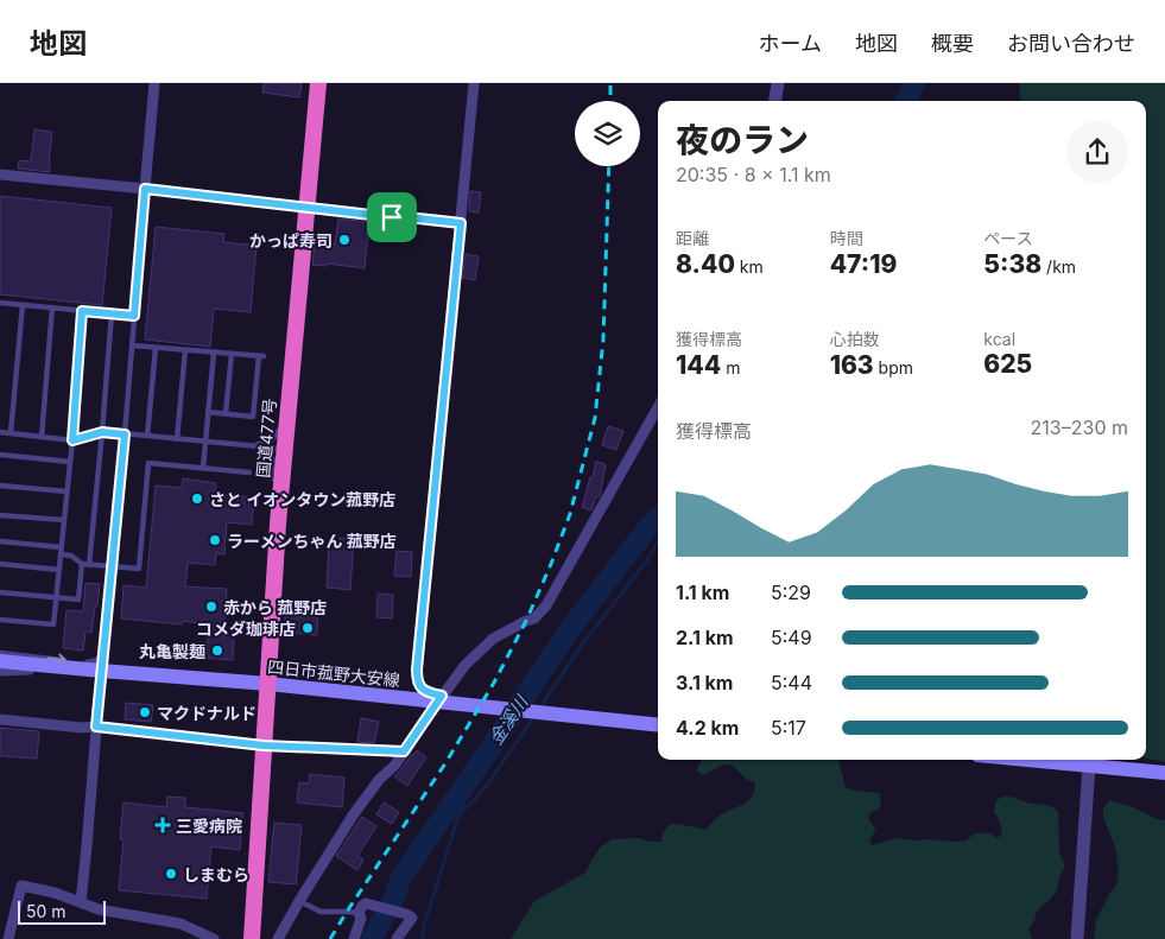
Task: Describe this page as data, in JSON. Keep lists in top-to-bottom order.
{
  "streets": {
    "highway": ["国道477号"],
    "main road": ["四日市菰野大安線"]
  },
  "crossings": [
    ["国道477号", "四日市菰野大安線"]
  ],
  "water": ["金溪川"],
  "places": {
    "other": [
      "かっぱ寿司",
      "さと イオンタウン菰野店",
      "ラーメンちゃん 菰野店",
      "赤から 菰野店",
      "コメダ珈琲店",
      "丸亀製麺",
      "マクドナルド",
      "しまむら"
    ],
    "health": ["三愛病院"]
  },
  "scale_bar": "50 m",
  "page": {
    "header": "地図",
    "nav": [
      "ホーム",
      "地図",
      "概要",
      "お問い合わせ"
    ],
    "heading": ["夜のラン", "20:35 · 8 × 1.1 km"],
    "stats": [
      ["距離", "8.40 km"],
      ["時間", "47:19"],
      ["ペース", "5:38 /km"],
      ["獲得標高", "144 m"],
      ["心拍数", "163 bpm"],
      ["kcal", "625"]
    ],
    "chart": ["獲得標高", "213–230 m"],
    "list": [
      {
        "name": "1.1 km",
        "note": "5:29"
      },
      {
        "name": "2.1 km",
        "note": "5:49"
      },
      {
        "name": "3.1 km",
        "note": "5:44"
      },
      {
        "name": "4.2 km",
        "note": "5:17"
      }
    ],
    "scale": "50 m"
  }
}
